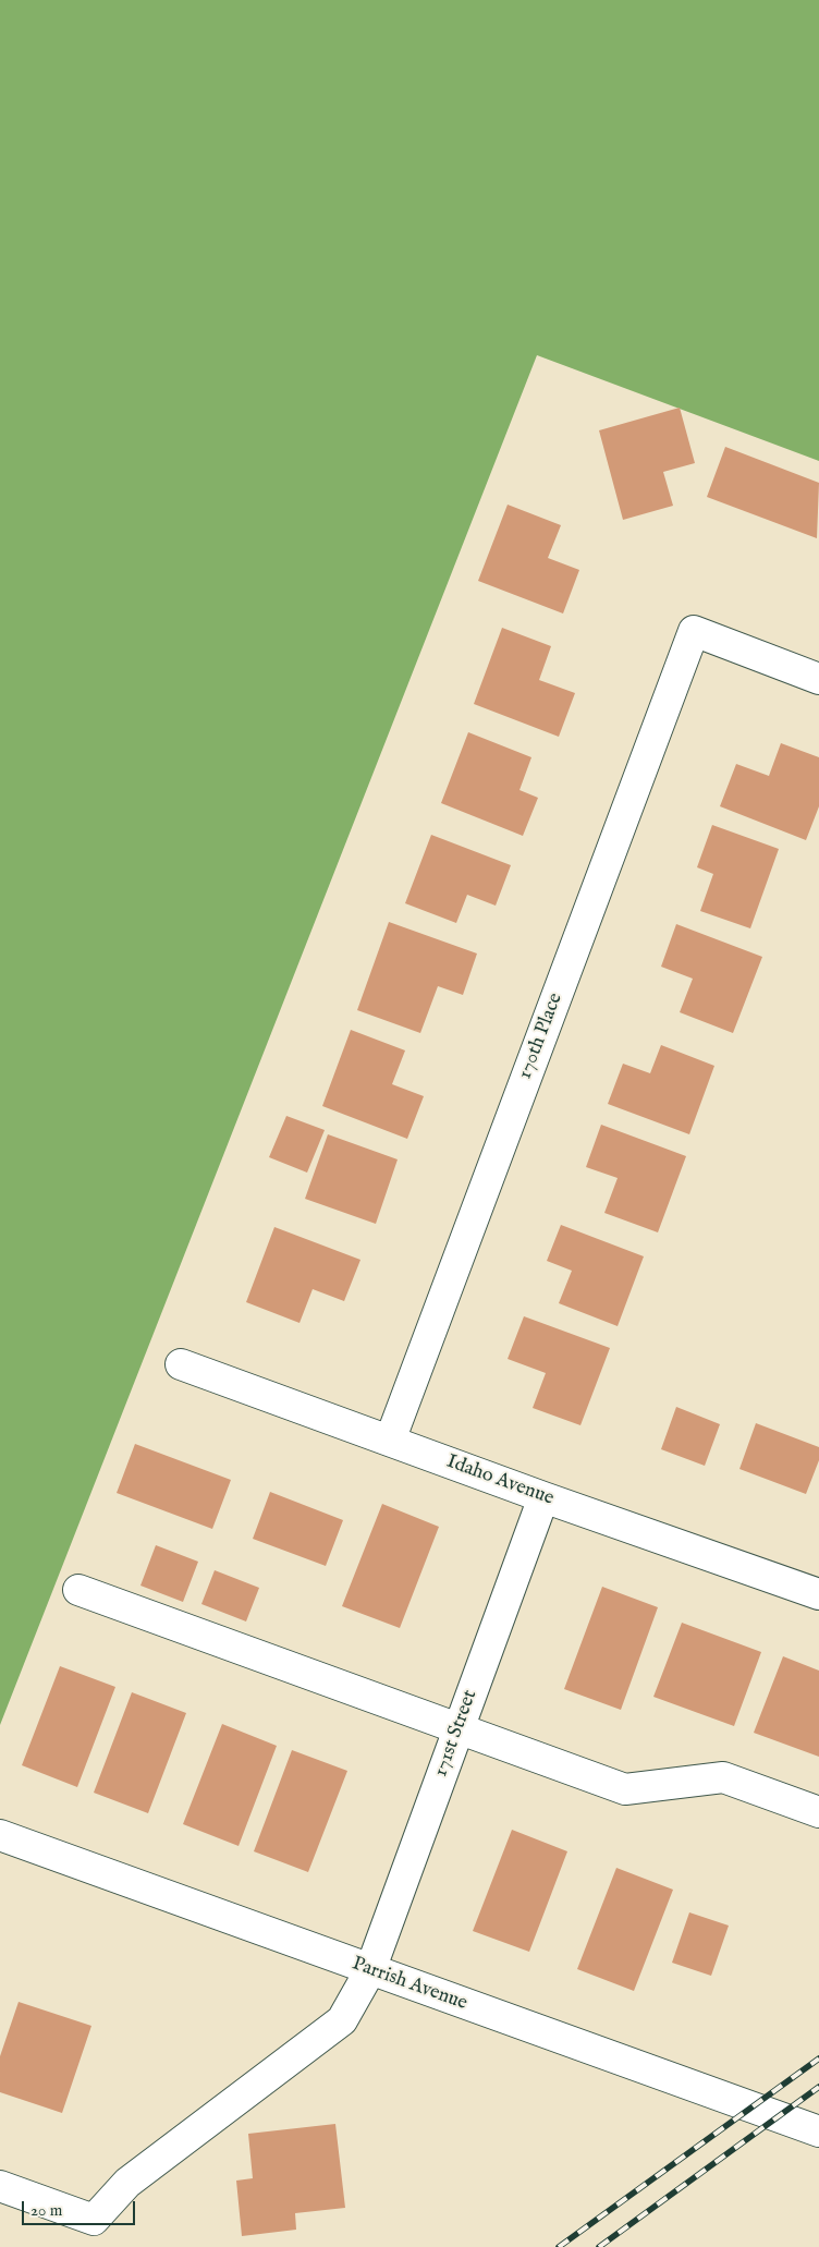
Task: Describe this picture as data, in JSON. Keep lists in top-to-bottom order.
{
  "streets": {
    "street": [
      "170th Place",
      "Idaho Avenue",
      "171st Street",
      "Parrish Avenue"
    ]
  },
  "crossings": [
    ["170th Place", "Idaho Avenue"],
    ["Idaho Avenue", "171st Street"],
    ["171st Street", "Parrish Avenue"]
  ],
  "scale_bar": "20 m"
}
